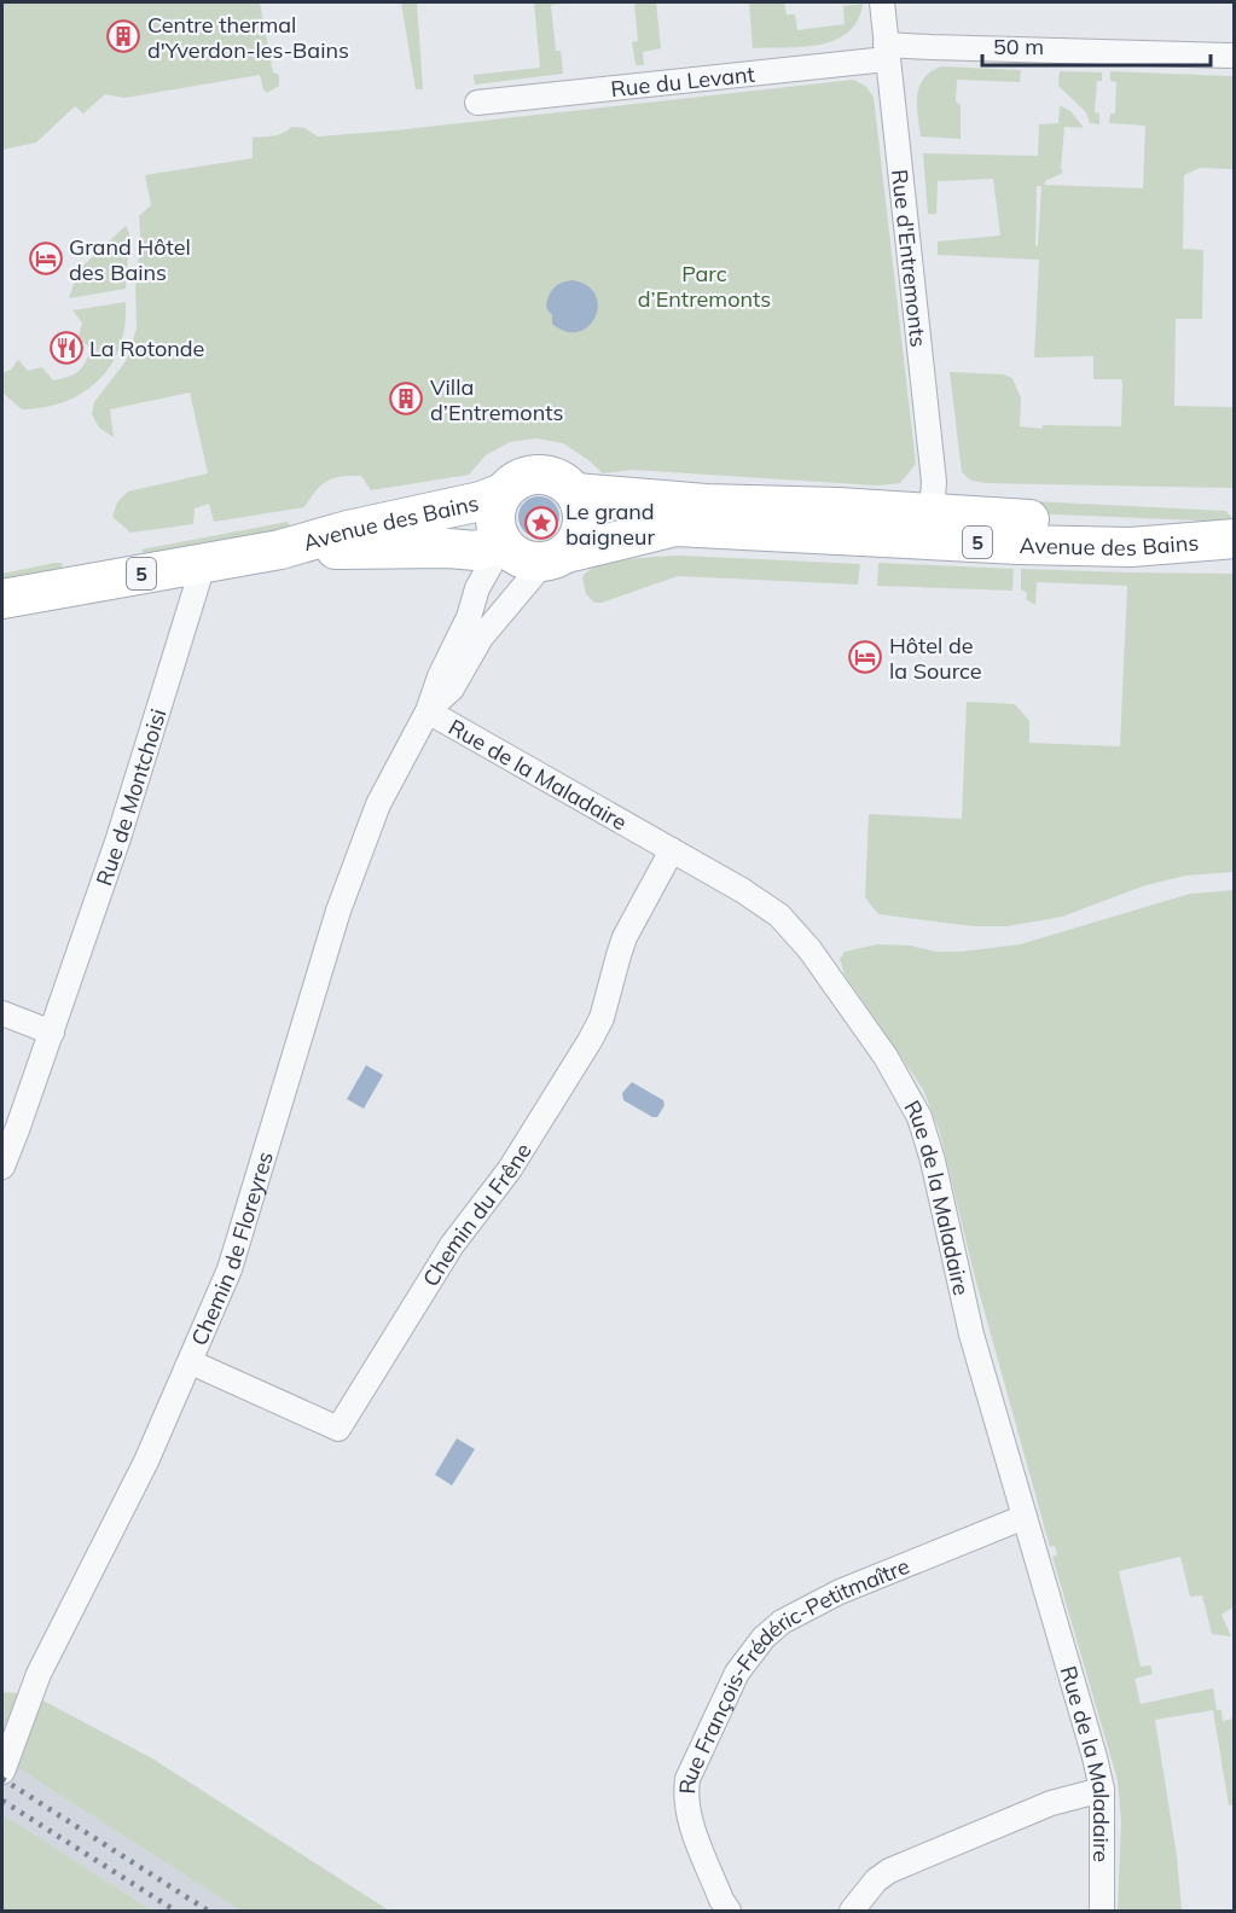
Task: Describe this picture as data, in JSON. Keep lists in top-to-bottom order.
{
  "streets": {
    "main road": ["Avenue des Bains", "5"],
    "street": [
      "Rue du Levant",
      "Rue d'Entremonts",
      "Rue de la Maladaire",
      "Rue de Montchoisi",
      "Chemin du Frêne",
      "Chemin de Floreyres",
      "Rue François-Frédéric-Petitmaître"
    ]
  },
  "crossings": [
    ["Rue du Levant", "Rue d'Entremonts"],
    ["Rue d'Entremonts", "Avenue des Bains"],
    ["Avenue des Bains", "Rue de Montchoisi"],
    ["Avenue des Bains", "Chemin de Floreyres"],
    ["Rue de la Maladaire", "Chemin du Frêne"],
    ["Rue de la Maladaire", "Chemin de Floreyres"],
    ["Rue de la Maladaire", "Rue François-Frédéric-Petitmaître"],
    ["Chemin du Frêne", "Chemin de Floreyres"]
  ],
  "parks": ["Parc d’Entremonts"],
  "places": {
    "building": ["Centre thermal d'Yverdon-les-Bains", "Villa d’Entremonts"],
    "hotel": ["Grand Hôtel des Bains", "Hôtel de la Source"],
    "restaurant": ["La Rotonde"],
    "place": ["Le grand baigneur"]
  },
  "scale_bar": "50 m"
}
